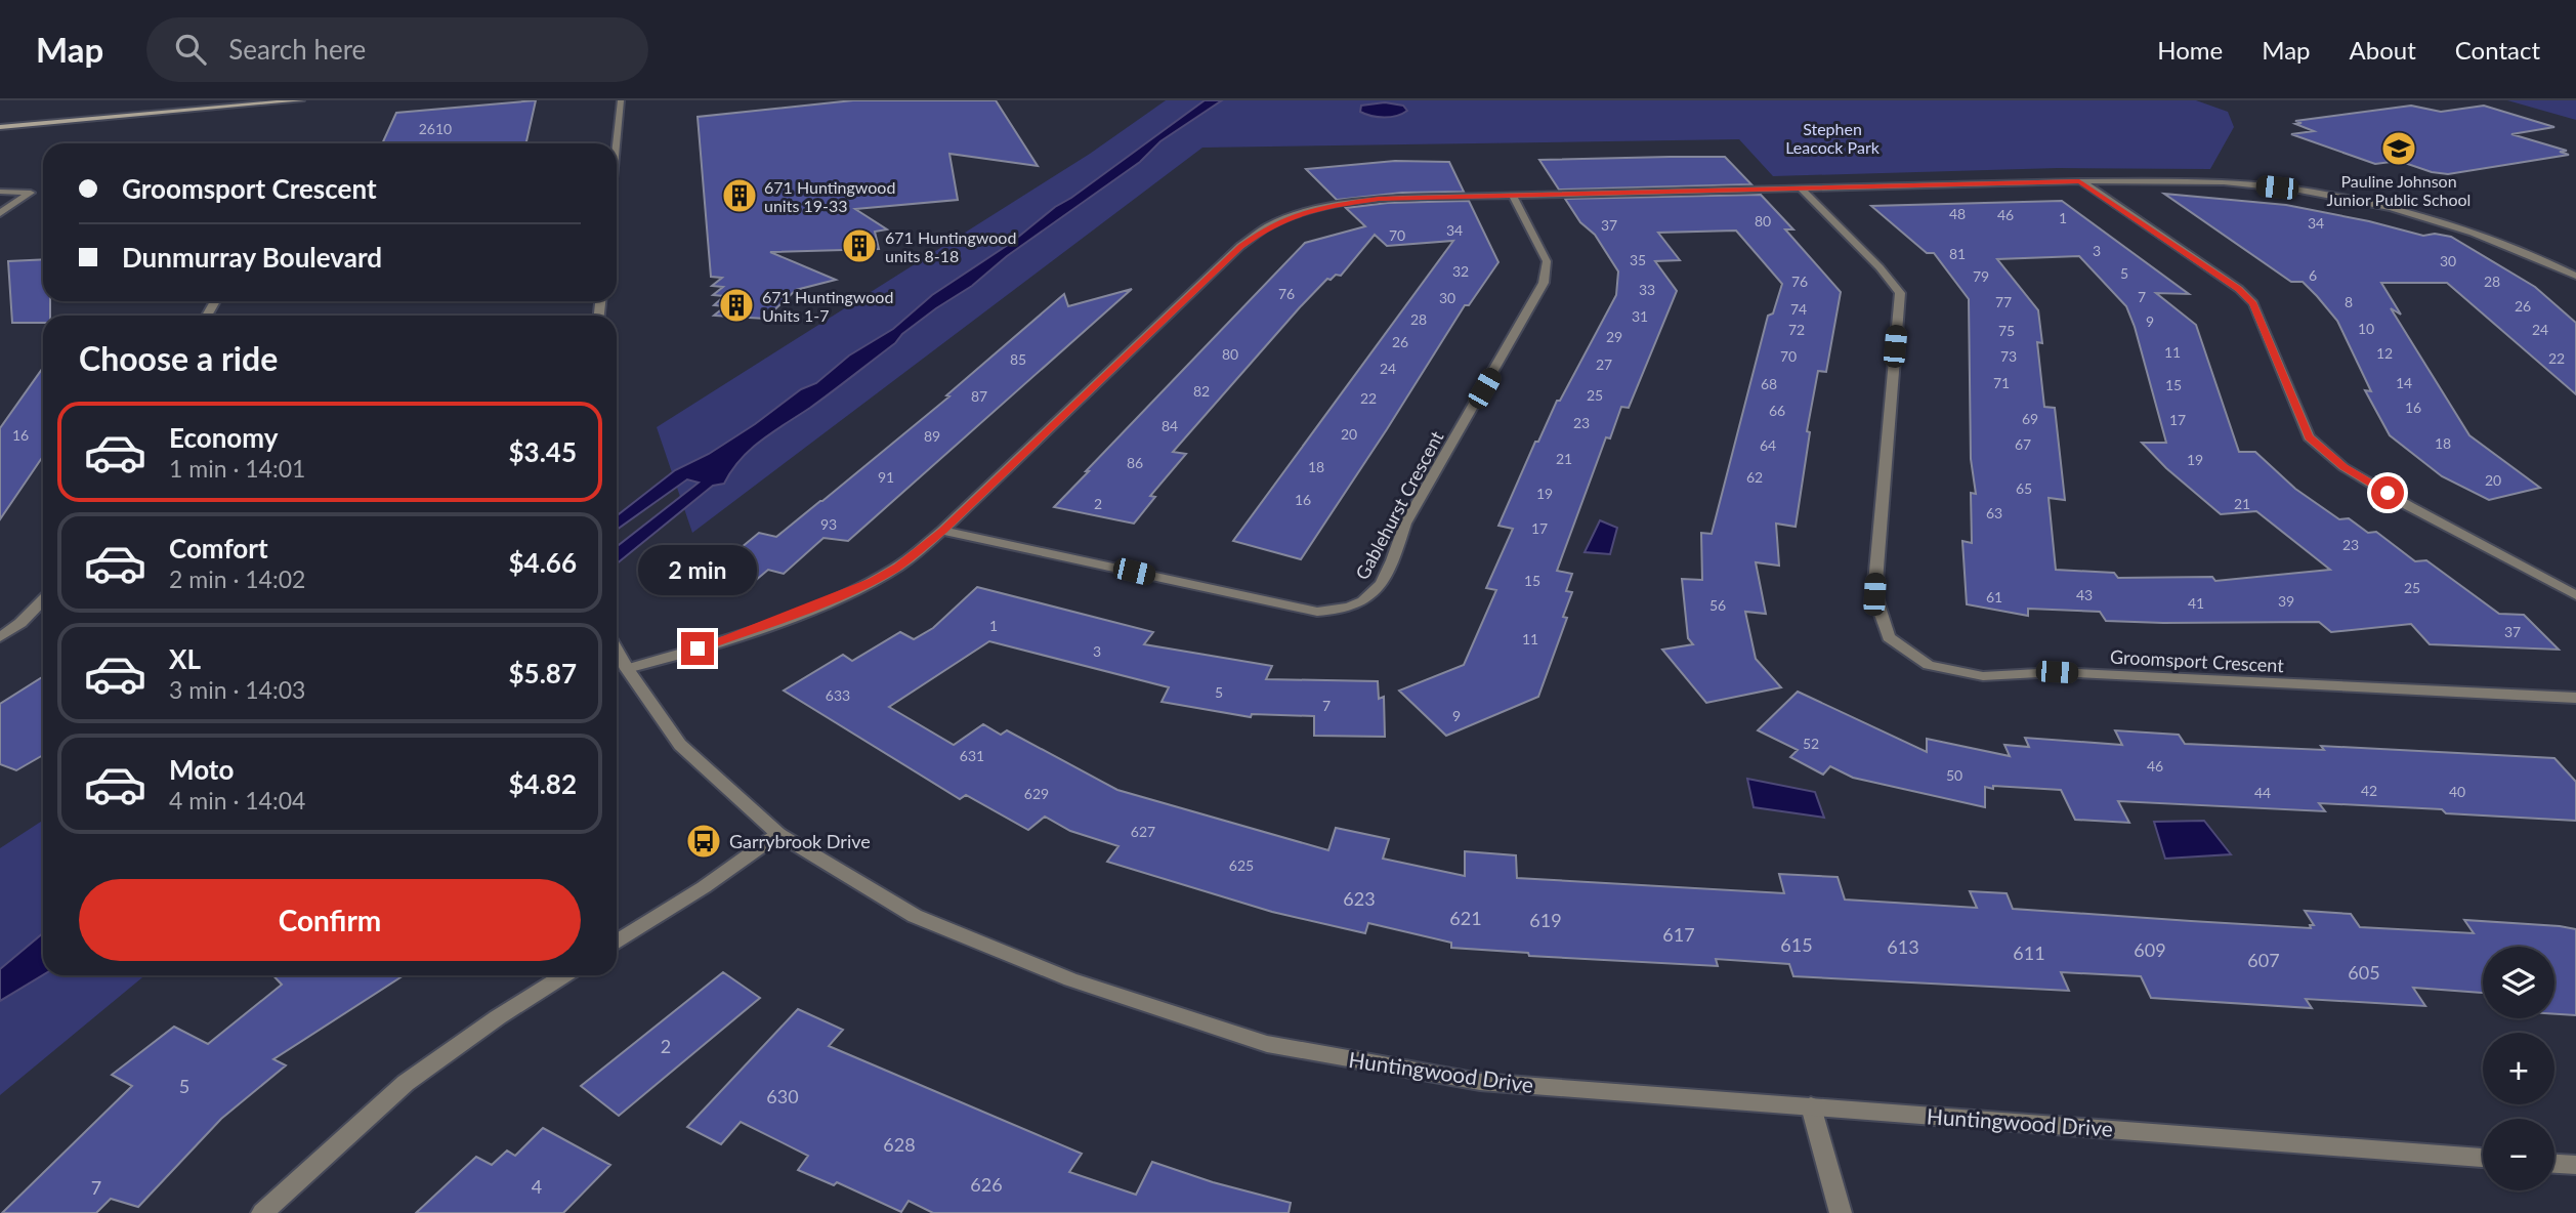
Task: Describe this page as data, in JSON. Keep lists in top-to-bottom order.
{
  "streets": {
    "street": ["Gablehurst Crescent", "Groomsport Crescent", "Huntingwood Drive"]
  },
  "parks": ["Stephen Leacock Park"],
  "places": {
    "school or university": ["Pauline Johnson Junior Public School"],
    "building": ["671 Huntingwood units 19-33", "671 Huntingwood units 8-18", "671 Huntingwood Units 1-7"],
    "bus stop": ["Garrybrook Drive"]
  },
  "house_numbers": [
    "2610",
    "48",
    "46",
    "1",
    "80",
    "34",
    "37",
    "34",
    "70",
    "3",
    "81",
    "35",
    "30",
    "32",
    "5",
    "6",
    "79",
    "76",
    "28",
    "33",
    "76",
    "7",
    "30",
    "77",
    "8",
    "26",
    "74",
    "31",
    "28",
    "9",
    "10",
    "72",
    "24",
    "75",
    "29",
    "26",
    "11",
    "12",
    "80",
    "70",
    "73",
    "22",
    "85",
    "27",
    "24",
    "71",
    "14",
    "68",
    "15",
    "82",
    "25",
    "87",
    "22",
    "16",
    "66",
    "69",
    "17",
    "23",
    "84",
    "20",
    "16",
    "89",
    "18",
    "67",
    "64",
    "21",
    "19",
    "86",
    "18",
    "91",
    "62",
    "20",
    "65",
    "19",
    "16",
    "2",
    "21",
    "63",
    "93",
    "17",
    "23",
    "15",
    "25",
    "43",
    "61",
    "39",
    "41",
    "56",
    "1",
    "37",
    "11",
    "3",
    "5",
    "633",
    "7",
    "9",
    "52",
    "631",
    "46",
    "50",
    "42",
    "40",
    "44",
    "629",
    "627",
    "625",
    "623",
    "621",
    "619",
    "617",
    "615",
    "613",
    "609",
    "611",
    "607",
    "605",
    "2",
    "5",
    "630",
    "628",
    "626",
    "4",
    "7"
  ],
  "page": {
    "header": "Map",
    "search": "Search here",
    "nav": [
      "Home",
      "Map",
      "About",
      "Contact"
    ],
    "banner": ["Groomsport Crescent", "Dunmurray Boulevard"],
    "heading": "Choose a ride",
    "list": [
      {
        "name": "Economy",
        "note": "1 min · 14:01",
        "value": "$3.45"
      },
      {
        "name": "Comfort",
        "note": "2 min · 14:02",
        "value": "$4.66"
      },
      {
        "name": "XL",
        "note": "3 min · 14:03",
        "value": "$5.87"
      },
      {
        "name": "Moto",
        "note": "4 min · 14:04",
        "value": "$4.82"
      }
    ],
    "bubble": "2 min",
    "buttons": "Confirm",
    "map_buttons": ["+", "−"]
  }
}
